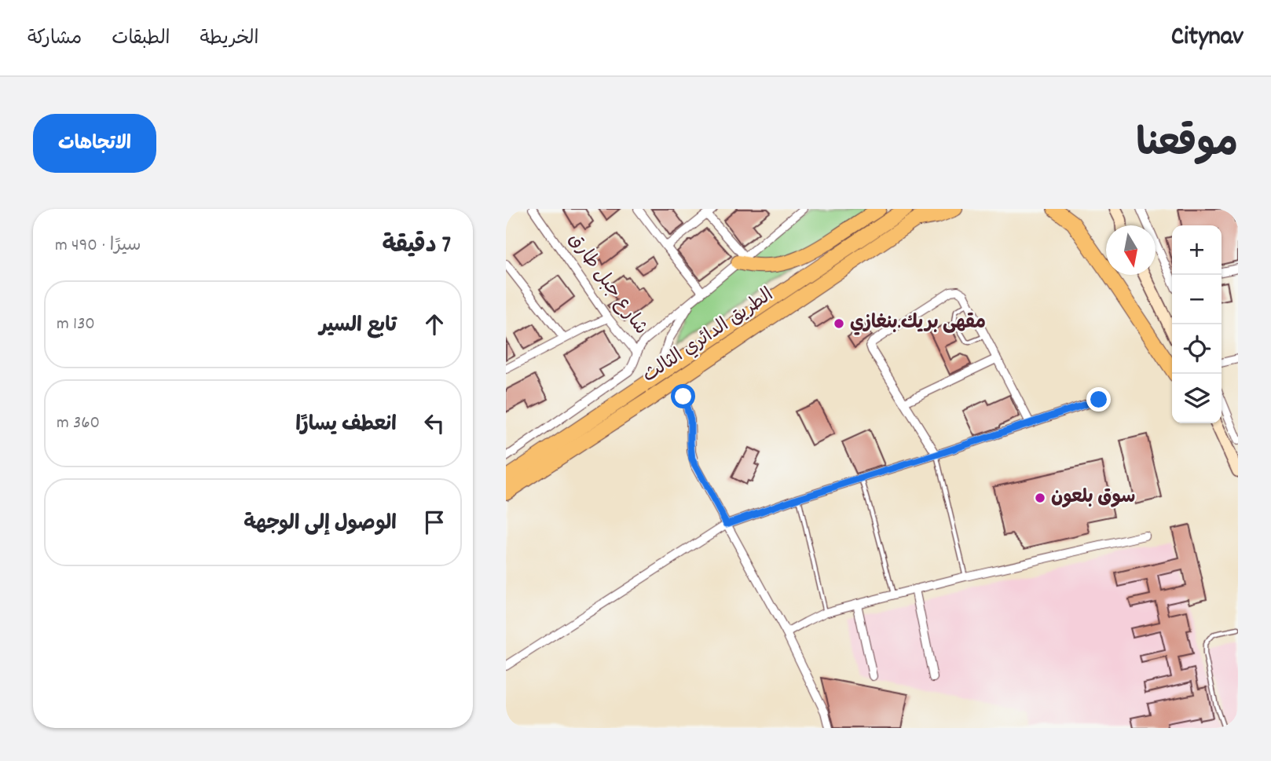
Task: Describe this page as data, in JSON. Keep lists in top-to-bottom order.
{
  "streets": {
    "highway": ["الطريق الدائري الثالث"],
    "street": ["شارع جبل طارق"]
  },
  "places": ["مقهى بريك.بنغازي", "سوق بلعون"],
  "north": "bottom",
  "page": {
    "header": "Citynav",
    "nav": ["الخريطة", "الطبقات", "مشاركة"],
    "title": "موقعنا",
    "buttons": "الاتجاهات",
    "heading": ["7 دقيقة", "سيرًا · 490 m"],
    "map_buttons": ["+", "−"],
    "list": [
      ["تابع السير", "130 m"],
      ["انعطف يسارًا", "360 m"],
      "الوصول إلى الوجهة"
    ]
  }
}
